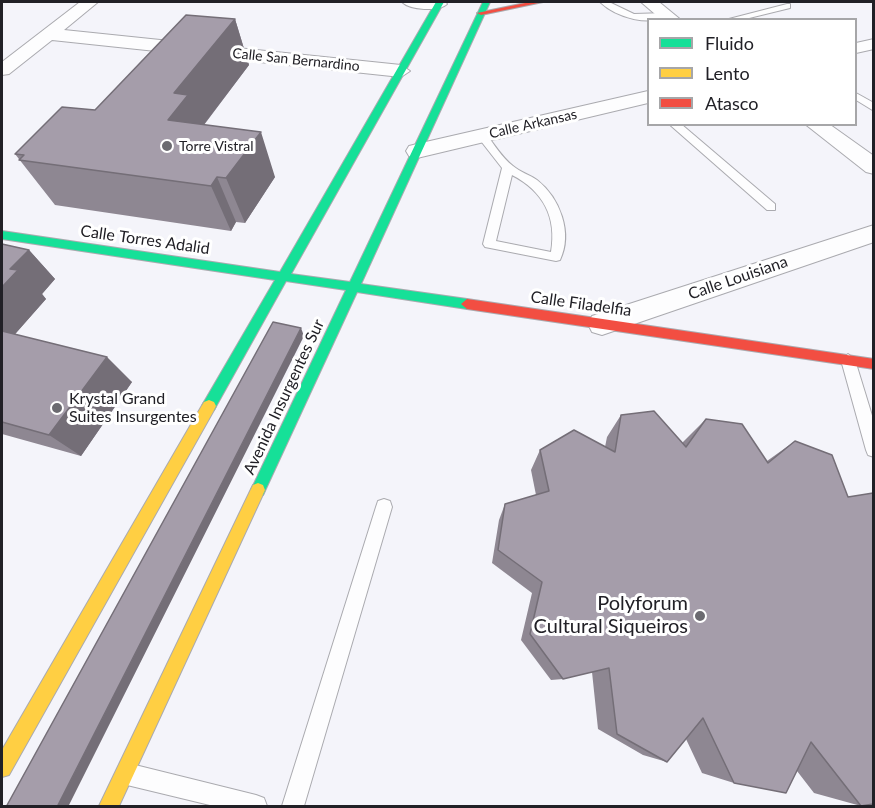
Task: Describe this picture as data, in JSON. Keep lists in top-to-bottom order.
{
  "streets": {
    "main road": ["Calle Torres Adalid", "Calle Filadelfia", "Avenida Insurgentes Sur"],
    "street": ["Calle San Bernardino", "Calle Arkansas", "Calle Louisiana"]
  },
  "crossings": [
    ["Calle Arkansas", "Avenida Insurgentes Sur"],
    ["Calle Torres Adalid", "Calle Filadelfia"],
    ["Calle Louisiana", "Calle Filadelfia"],
    ["Calle Filadelfia", "Avenida Insurgentes Sur"]
  ],
  "places": ["Torre Vistral", "Krystal Grand Suites Insurgentes", "Polyforum Cultural Siqueiros"],
  "legend": ["Fluido", "Lento", "Atasco"]
}
